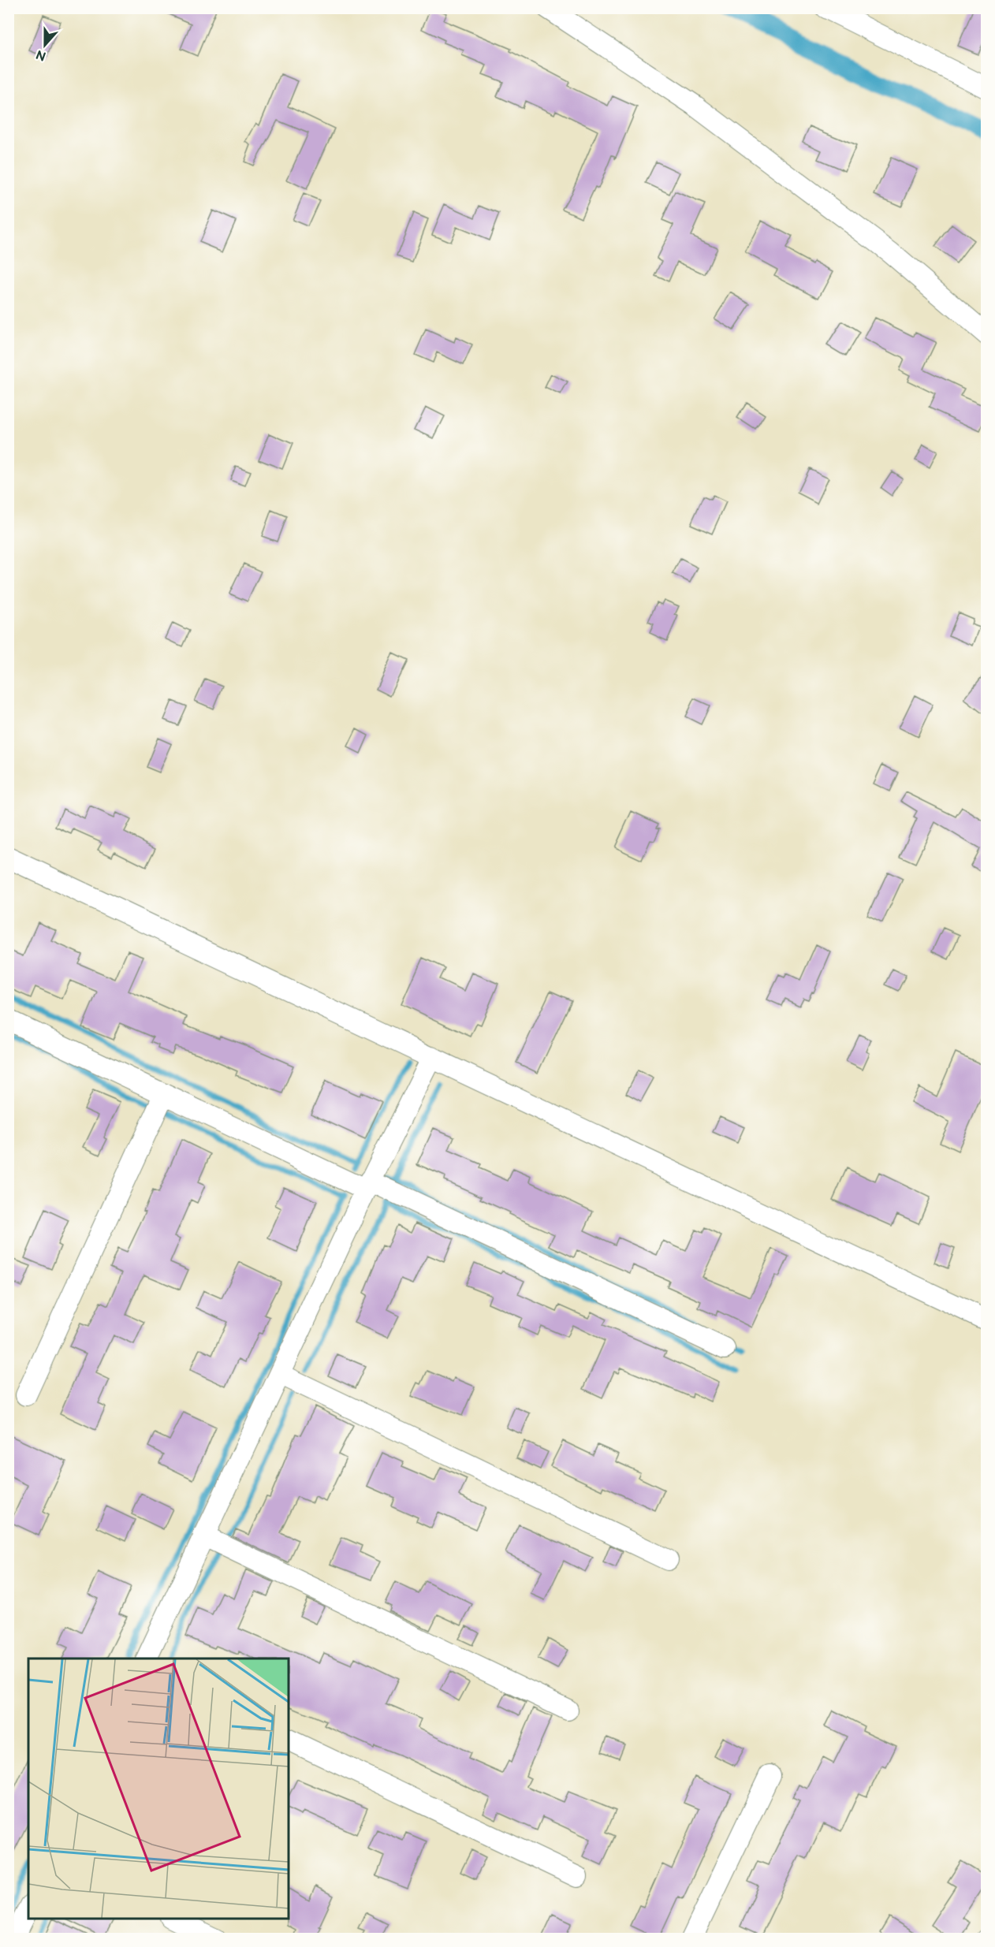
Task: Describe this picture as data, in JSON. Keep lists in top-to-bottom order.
{
  "north": "bottom"
}
